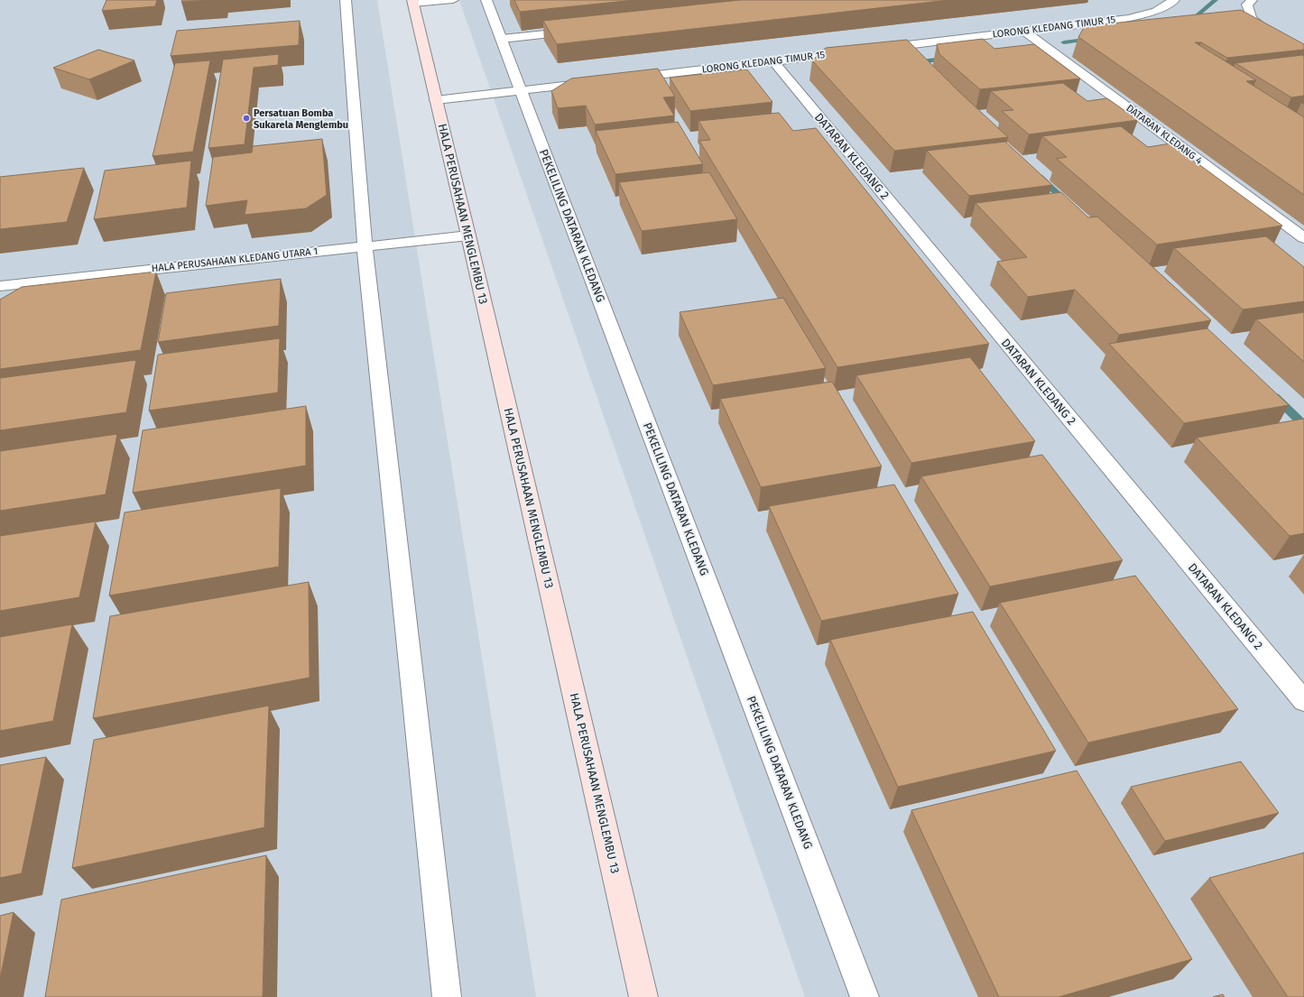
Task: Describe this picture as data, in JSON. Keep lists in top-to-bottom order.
{
  "streets": {
    "street": [
      "LORONG KLEDANG TIMUR 15",
      "DATARAN KLEDANG 4",
      "DATARAN KLEDANG 2",
      "HALA PERUSAHAAN MENGLEMBU 13",
      "PEKELILING DATARAN KLEDANG",
      "HALA PERUSAHAAN KLEDANG UTARA 1"
    ]
  },
  "crossings": [
    ["LORONG KLEDANG TIMUR 15", "DATARAN KLEDANG 4"],
    ["LORONG KLEDANG TIMUR 15", "DATARAN KLEDANG 2"],
    ["HALA PERUSAHAAN MENGLEMBU 13", "HALA PERUSAHAAN KLEDANG UTARA 1"]
  ],
  "places": ["Persatuan Bomba Sukarela Menglembu"]
}
